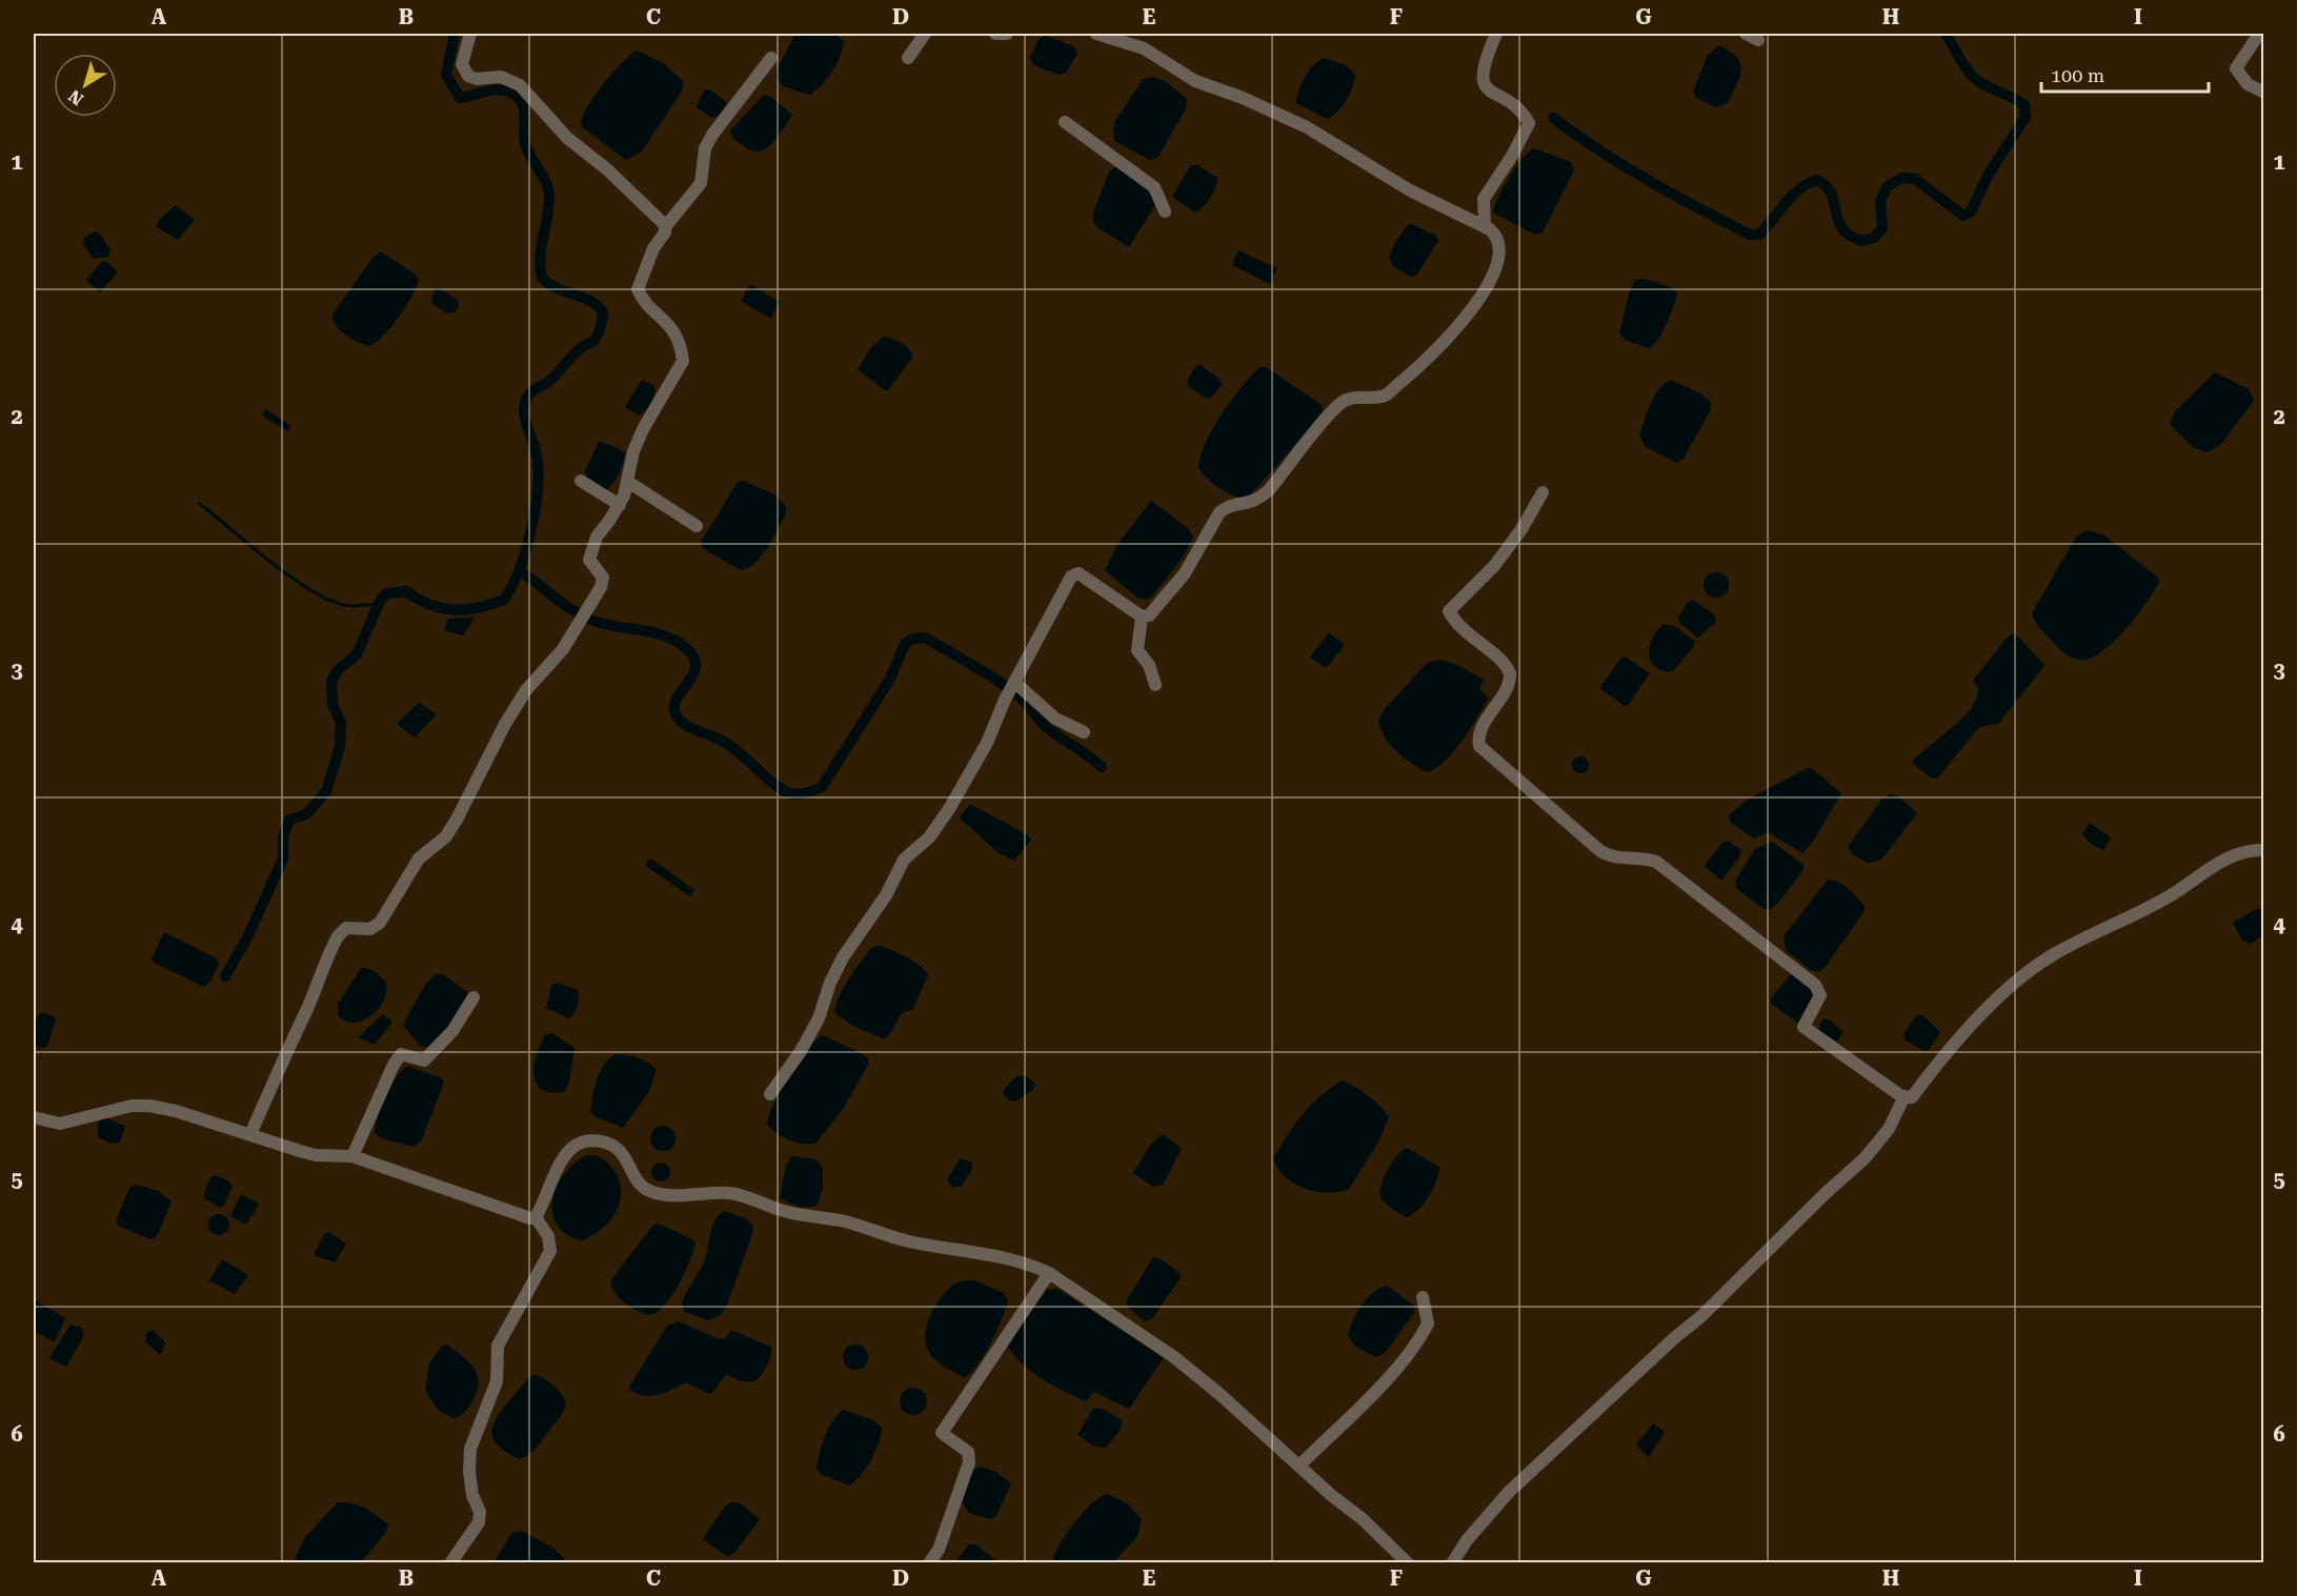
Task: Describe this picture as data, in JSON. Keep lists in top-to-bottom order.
{
  "scale_bar": "100 m",
  "north": "bottom left",
  "grid": {
    "columns": [
      "A",
      "B",
      "C",
      "D",
      "E",
      "F",
      "G",
      "H",
      "I"
    ],
    "rows": [
      "1",
      "2",
      "3",
      "4",
      "5",
      "6"
    ]
  }
}
